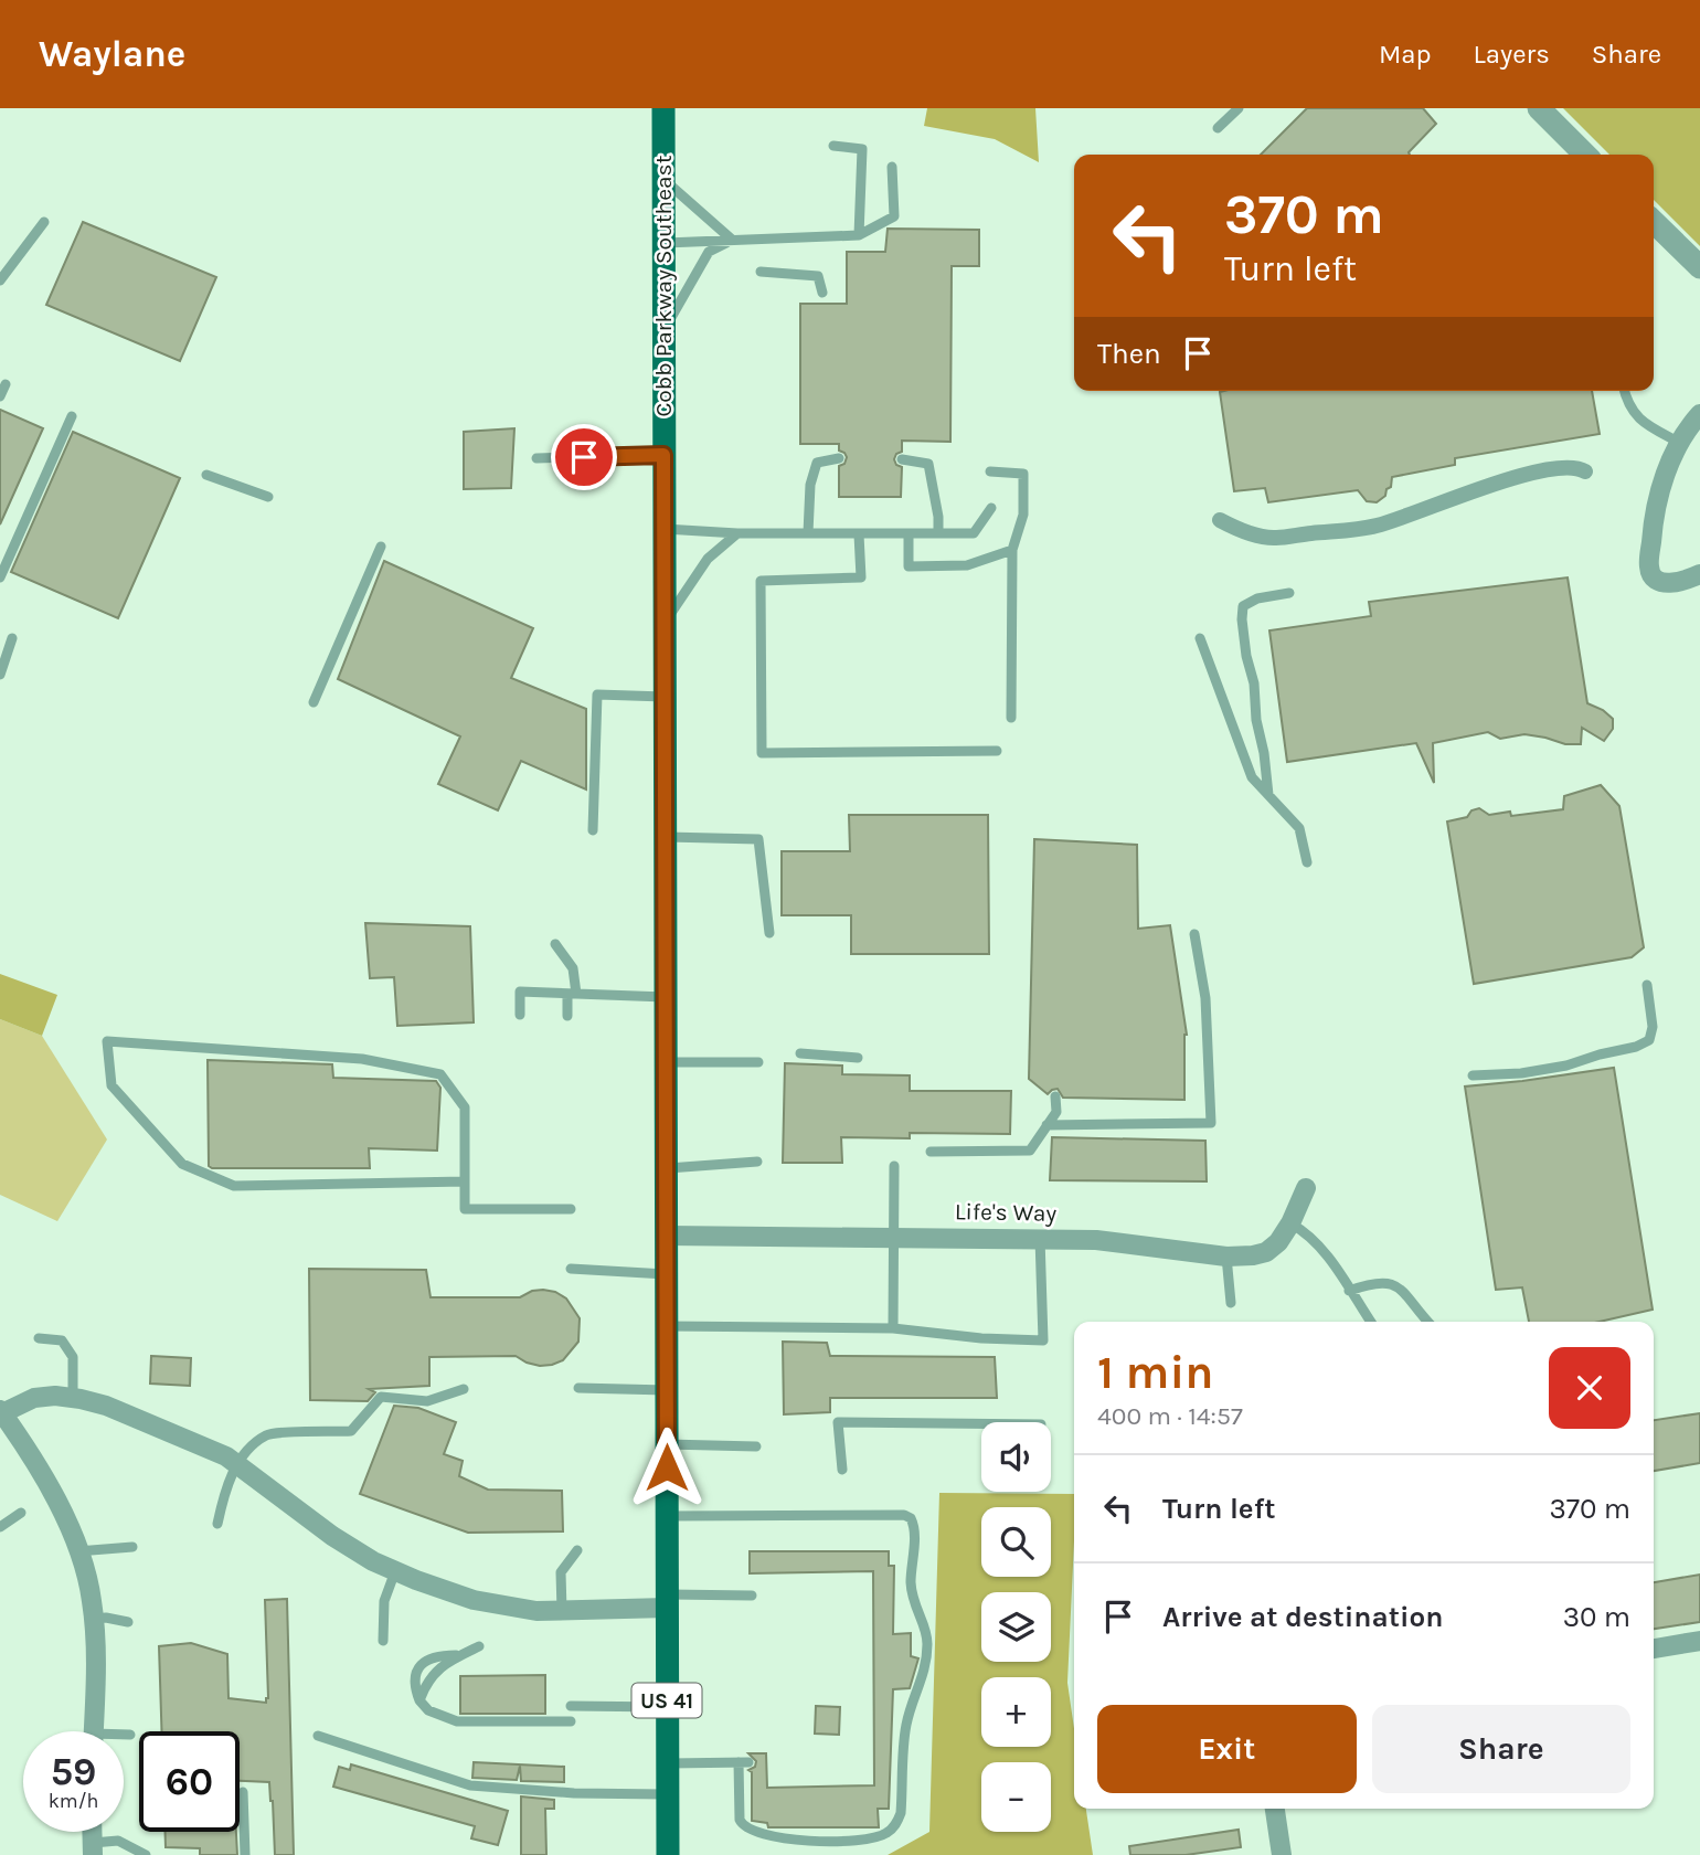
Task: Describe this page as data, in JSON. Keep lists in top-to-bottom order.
{
  "streets": {
    "main road": ["Cobb Parkway Southeast", "US 41"],
    "street": ["Life's Way"]
  },
  "crossings": [
    ["Cobb Parkway Southeast", "Life's Way"]
  ],
  "page": {
    "header": "Waylane",
    "nav": ["Map", "Layers", "Share"],
    "turn": ["370 m", "Turn left"],
    "then": "Then",
    "heading": ["1 min", "400 m · 14:57"],
    "map_buttons": ["+", "−"],
    "list": [
      {
        "name": "Turn left",
        "value": "370 m"
      },
      {
        "name": "Arrive at destination",
        "value": "30 m"
      }
    ],
    "buttons": ["Exit", "Share"],
    "speed": "59 km/h",
    "limit": "60"
  }
}
